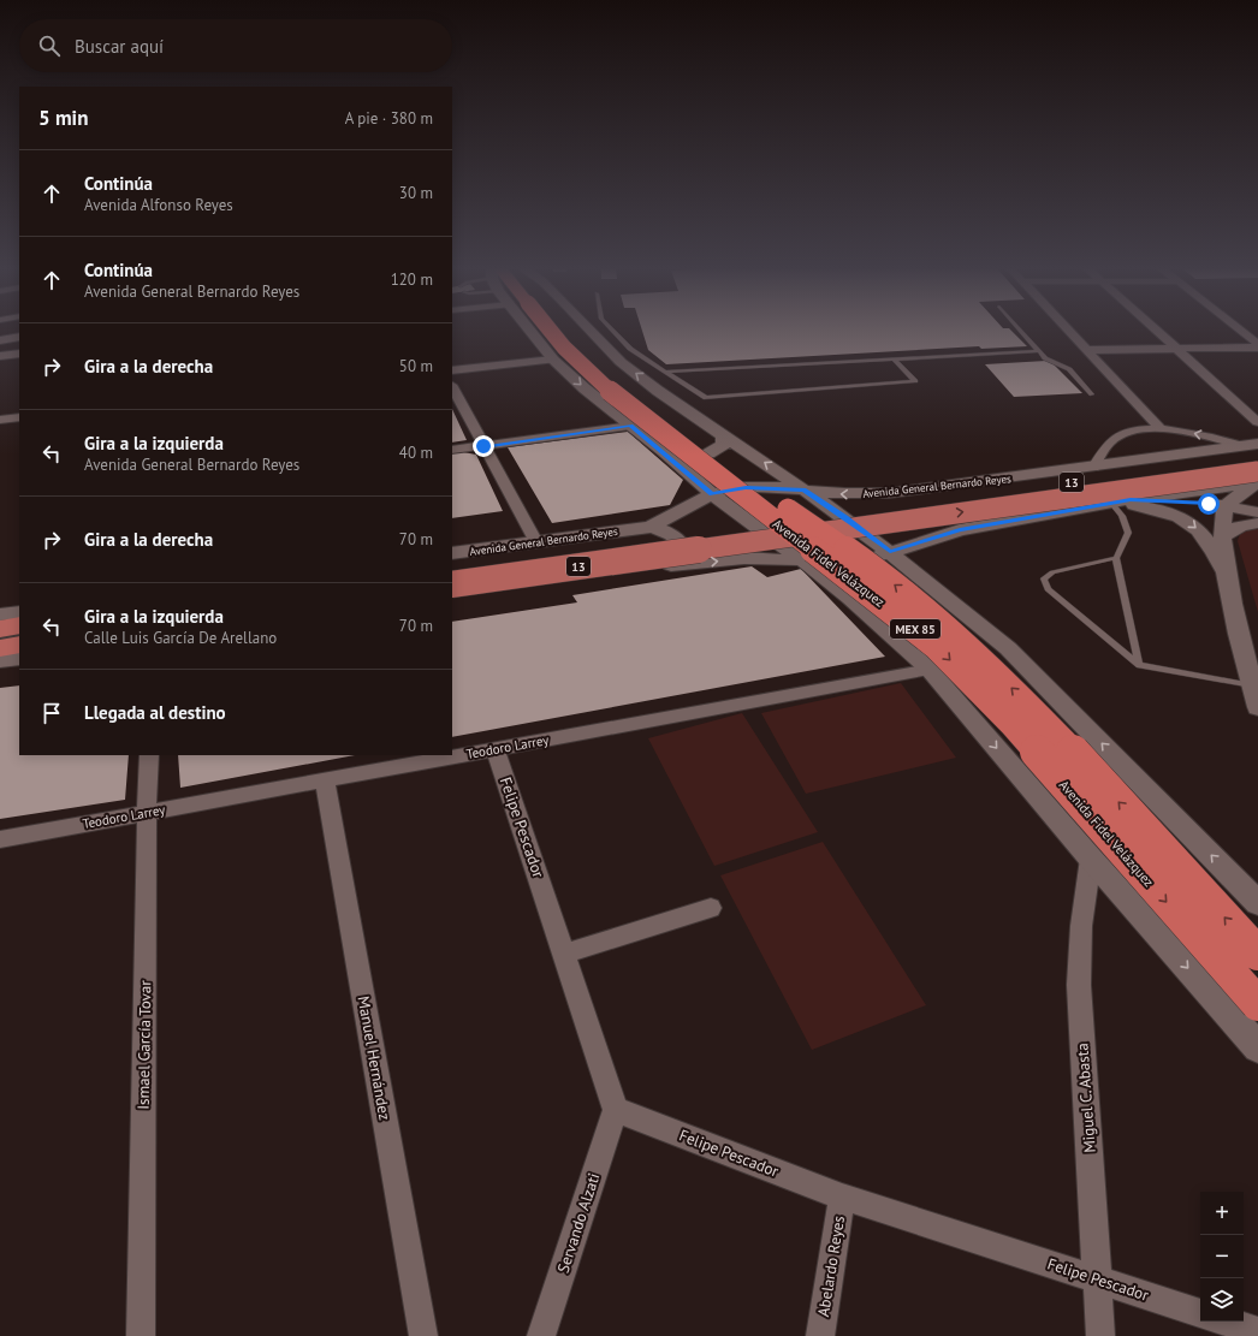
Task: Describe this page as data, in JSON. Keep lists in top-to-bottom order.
{
  "streets": {
    "highway": ["Avenida Fidel Velázquez", "MEX 85"],
    "main road": ["13", "Avenida General Bernardo Reyes"],
    "street": [
      "Teodoro Larrey",
      "Felipe Pescador",
      "Ismael García Tovar",
      "Manuel Hernández",
      "Miguel C. Abasta",
      "Servando Alzati",
      "Abelardo Reyes"
    ]
  },
  "crossings": [
    ["Teodoro Larrey", "Felipe Pescador"],
    ["Teodoro Larrey", "Ismael García Tovar"],
    ["Teodoro Larrey", "Manuel Hernández"],
    ["Felipe Pescador", "Miguel C. Abasta"],
    ["Felipe Pescador", "Servando Alzati"],
    ["Felipe Pescador", "Abelardo Reyes"]
  ],
  "page": {
    "search": "Buscar aquí",
    "heading": ["5 min", "A pie · 380 m"],
    "list": [
      ["Continúa", "Avenida Alfonso Reyes", "30 m"],
      ["Continúa", "Avenida General Bernardo Reyes", "120 m"],
      ["Gira a la derecha", "50 m"],
      ["Gira a la izquierda", "Avenida General Bernardo Reyes", "40 m"],
      ["Gira a la derecha", "70 m"],
      ["Gira a la izquierda", "Calle Luis García De Arellano", "70 m"],
      "Llegada al destino"
    ],
    "map_buttons": ["+", "−"]
  }
}
